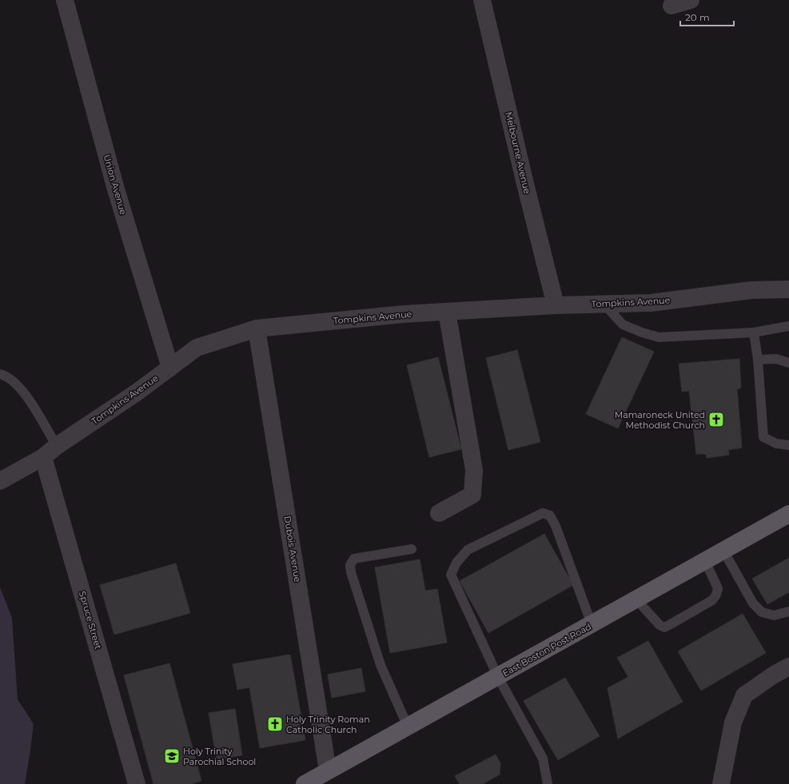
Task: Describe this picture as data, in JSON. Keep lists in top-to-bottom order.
{
  "streets": {
    "main road": ["East Boston Post Road"],
    "street": [
      "Melbourne Avenue",
      "Union Avenue",
      "Tompkins Avenue",
      "Dubois Avenue",
      "Spruce Street"
    ]
  },
  "crossings": [
    ["Melbourne Avenue", "Tompkins Avenue"],
    ["Union Avenue", "Tompkins Avenue"],
    ["Tompkins Avenue", "Dubois Avenue"],
    ["Tompkins Avenue", "Spruce Street"],
    ["Dubois Avenue", "East Boston Post Road"]
  ],
  "places": {
    "church": ["Mamaroneck United Methodist Church", "Holy Trinity Roman Catholic Church"],
    "school or university": ["Holy Trinity Parochial School"]
  },
  "scale_bar": "20 m"
}
